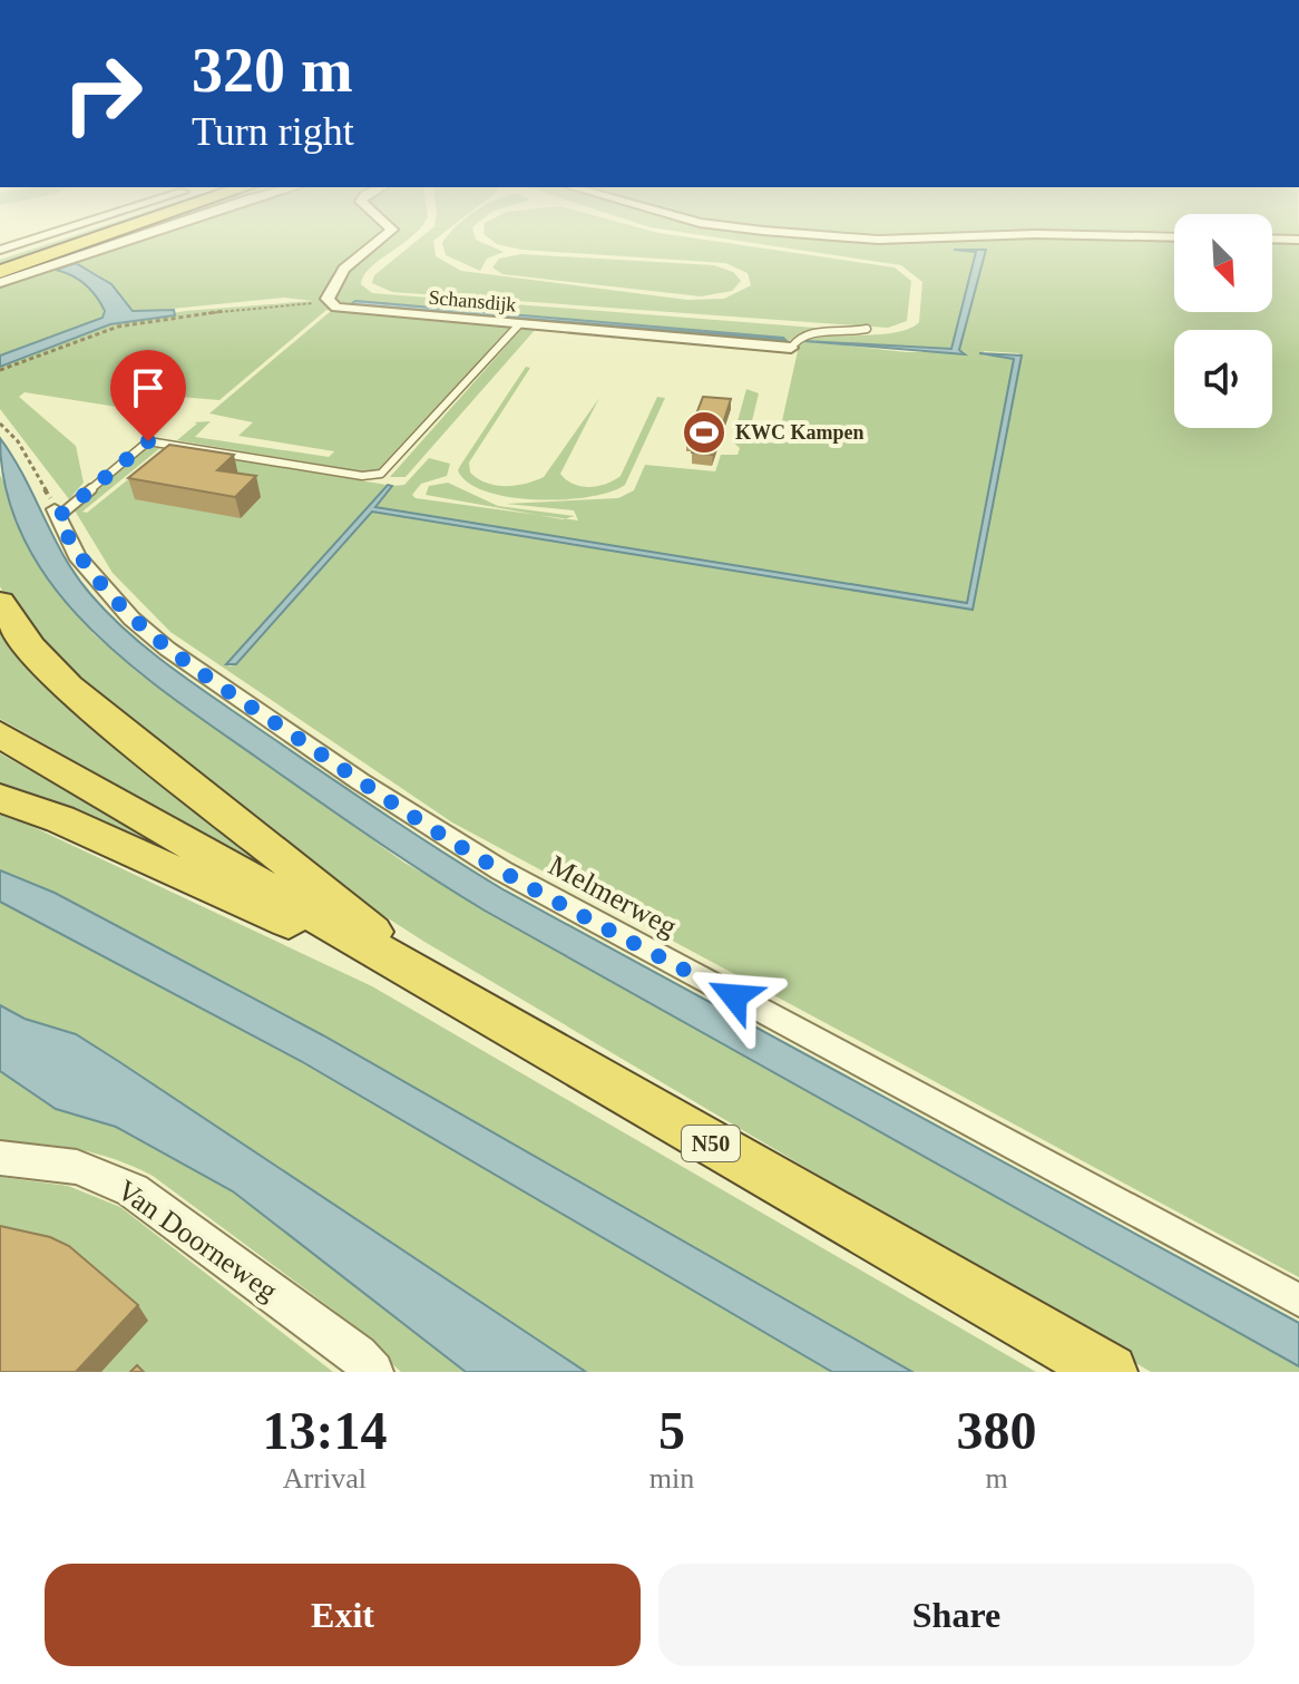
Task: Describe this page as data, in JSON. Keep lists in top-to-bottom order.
{
  "streets": {
    "highway": ["N50"],
    "street": ["Schansdijk", "Melmerweg", "Van Doorneweg"]
  },
  "places": {
    "sports": ["KWC Kampen"]
  },
  "north": "bottom right",
  "page": {
    "turn": ["320 m", "Turn right"],
    "eta": [
      "13:14",
      "Arrival",
      "5",
      "min",
      "380",
      "m"
    ],
    "buttons": ["Exit", "Share"]
  }
}
